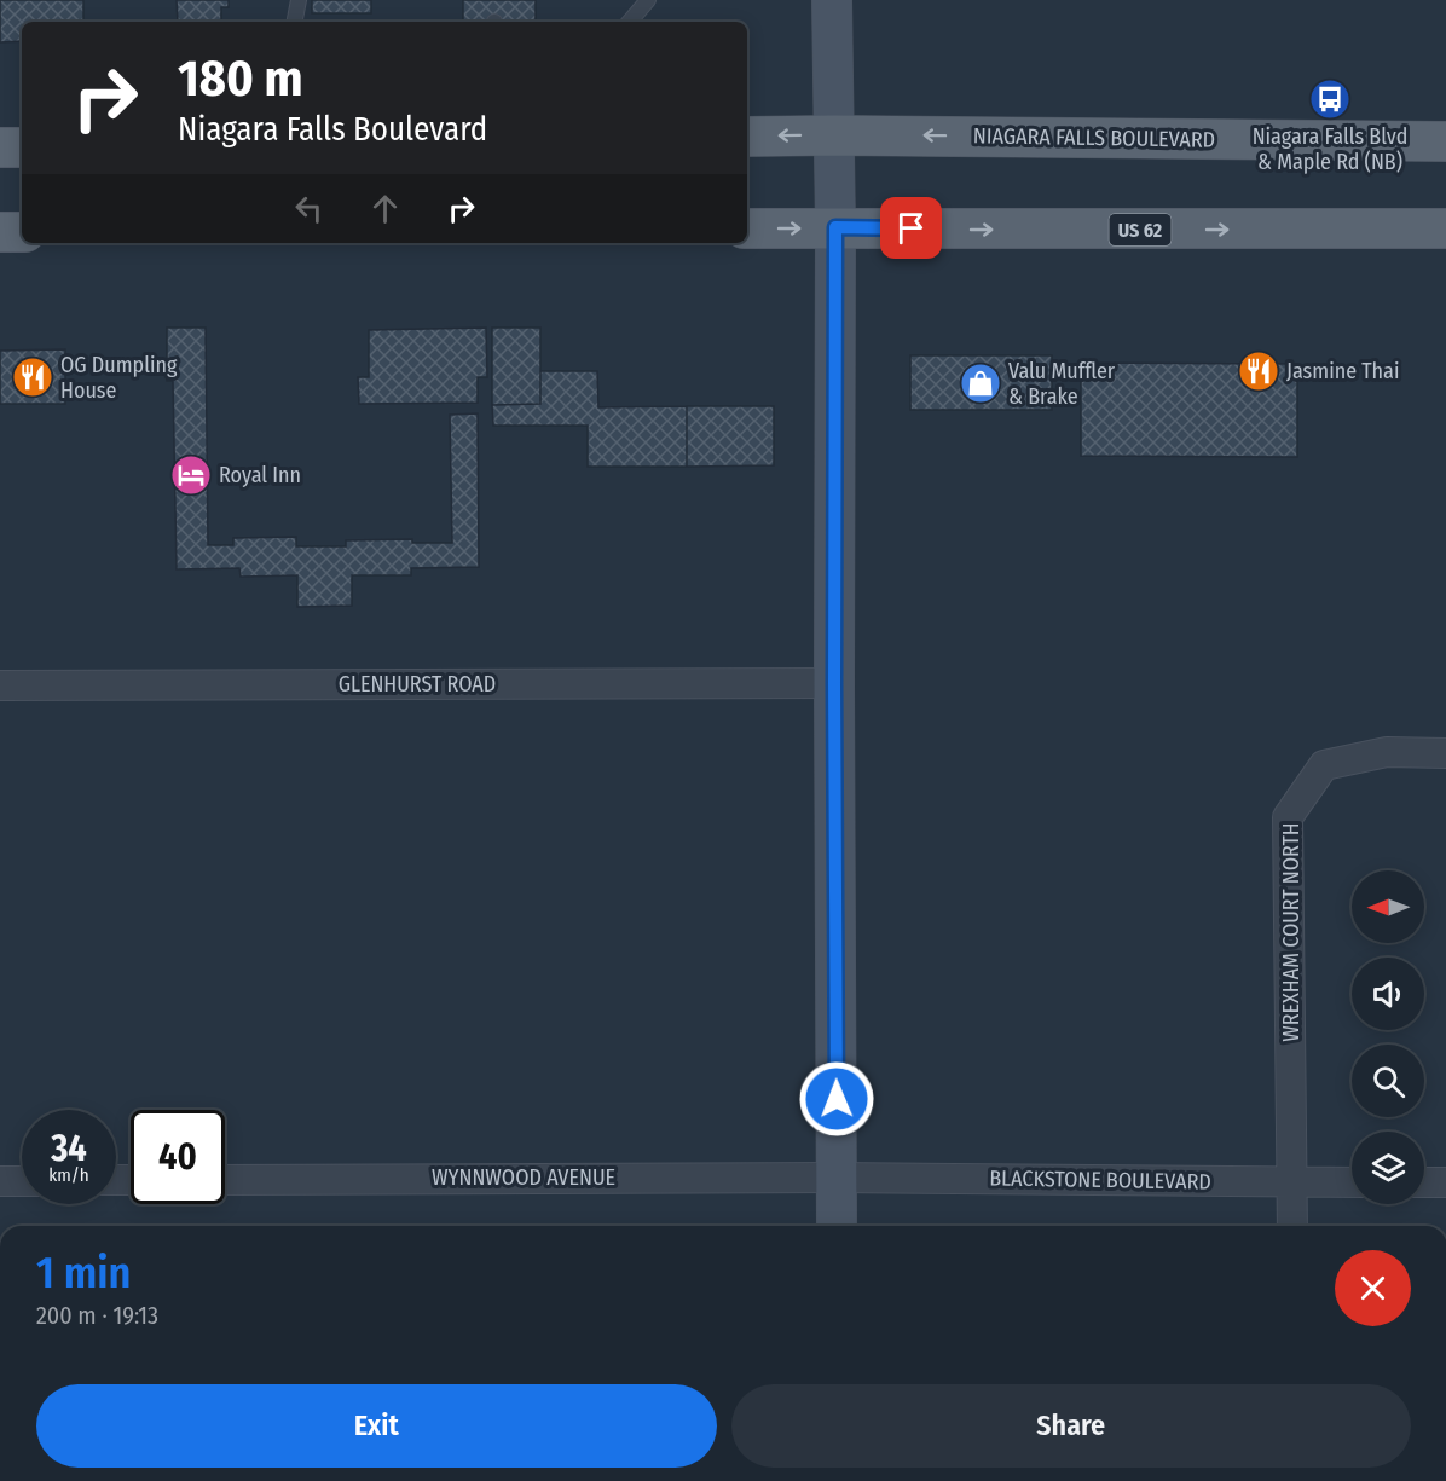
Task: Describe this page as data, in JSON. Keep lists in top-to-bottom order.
{
  "streets": {
    "main road": ["NIAGARA FALLS BOULEVARD", "US 62"],
    "street": [
      "GLENHURST ROAD",
      "WREXHAM COURT NORTH",
      "WYNNWOOD AVENUE",
      "BLACKSTONE BOULEVARD"
    ]
  },
  "crossings": [
    ["WREXHAM COURT NORTH", "BLACKSTONE BOULEVARD"],
    ["WYNNWOOD AVENUE", "BLACKSTONE BOULEVARD"]
  ],
  "places": {
    "bus stop": ["Niagara Falls Blvd & Maple Rd (NB)"],
    "restaurant": ["Jasmine Thai", "OG Dumpling House"],
    "shop": ["Valu Muffler & Brake"],
    "hotel": ["Royal Inn"]
  },
  "north": "left",
  "page": {
    "turn": ["180 m", "Niagara Falls Boulevard"],
    "speed": "34 km/h",
    "limit": "40",
    "heading": ["1 min", "200 m · 19:13"],
    "buttons": ["Exit", "Share"]
  }
}
